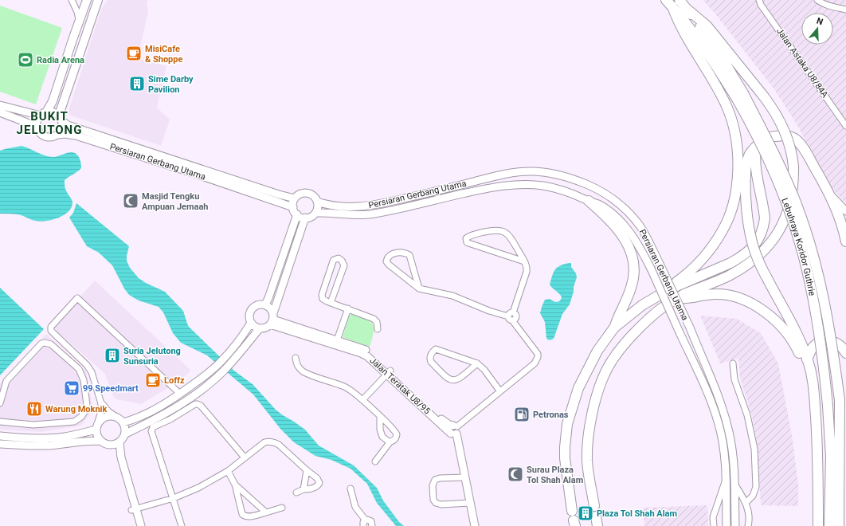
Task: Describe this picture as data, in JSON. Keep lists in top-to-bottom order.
{
  "streets": {
    "highway": ["Lebuhraya Koridor Guthrie"],
    "main road": ["Persiaran Gerbang Utama", "Jalan Teratak U8/95"],
    "street": ["Jalan Astaka U8/84A"]
  },
  "districts": ["BUKIT JELUTONG"],
  "places": {
    "cafe": ["MisiCafe & Shoppe", "Loffz"],
    "sports": ["Radia Arena"],
    "building": ["Sime Darby Pavilion", "Suria Jelutong Sunsuria", "Plaza Tol Shah Alam"],
    "mosque": ["Masjid Tengku Ampuan Jemaah", "Surau Plaza Tol Shah Alam"],
    "supermarket": ["99 Speedmart"],
    "restaurant": ["Warung Moknik"],
    "fuel station": ["Petronas"]
  },
  "north": "top"
}
